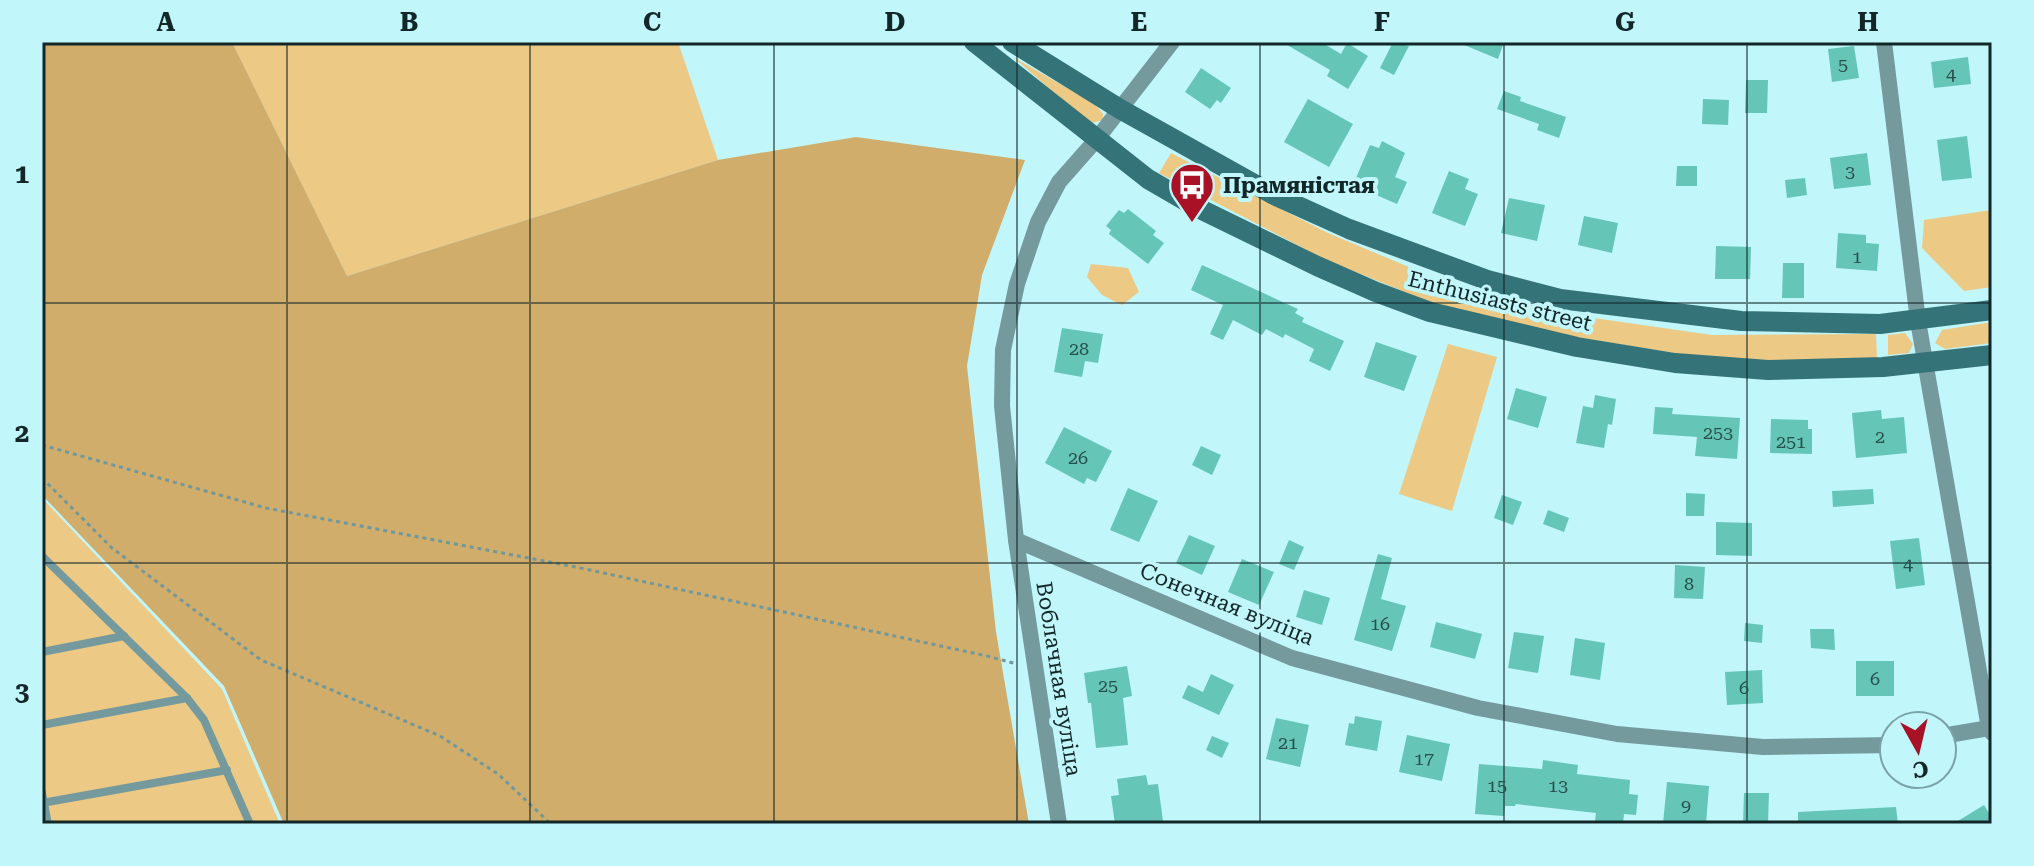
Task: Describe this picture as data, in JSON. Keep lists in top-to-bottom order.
{
  "streets": {
    "street": ["Enthusiasts street", "Сонечная вуліца", "Воблачная вуліца"]
  },
  "crossings": [
    ["Сонечная вуліца", "Воблачная вуліца"]
  ],
  "places": {
    "bus stop": ["Прамяністая"]
  },
  "house_numbers": [
    "5",
    "4",
    "3",
    "1",
    "28",
    "253",
    "2",
    "251",
    "26",
    "4",
    "8",
    "16",
    "6",
    "25",
    "6",
    "21",
    "17",
    "15",
    "13",
    "9"
  ],
  "north": "bottom",
  "grid": {
    "columns": [
      "A",
      "B",
      "C",
      "D",
      "E",
      "F",
      "G",
      "H"
    ],
    "rows": ["1", "2", "3"]
  }
}
